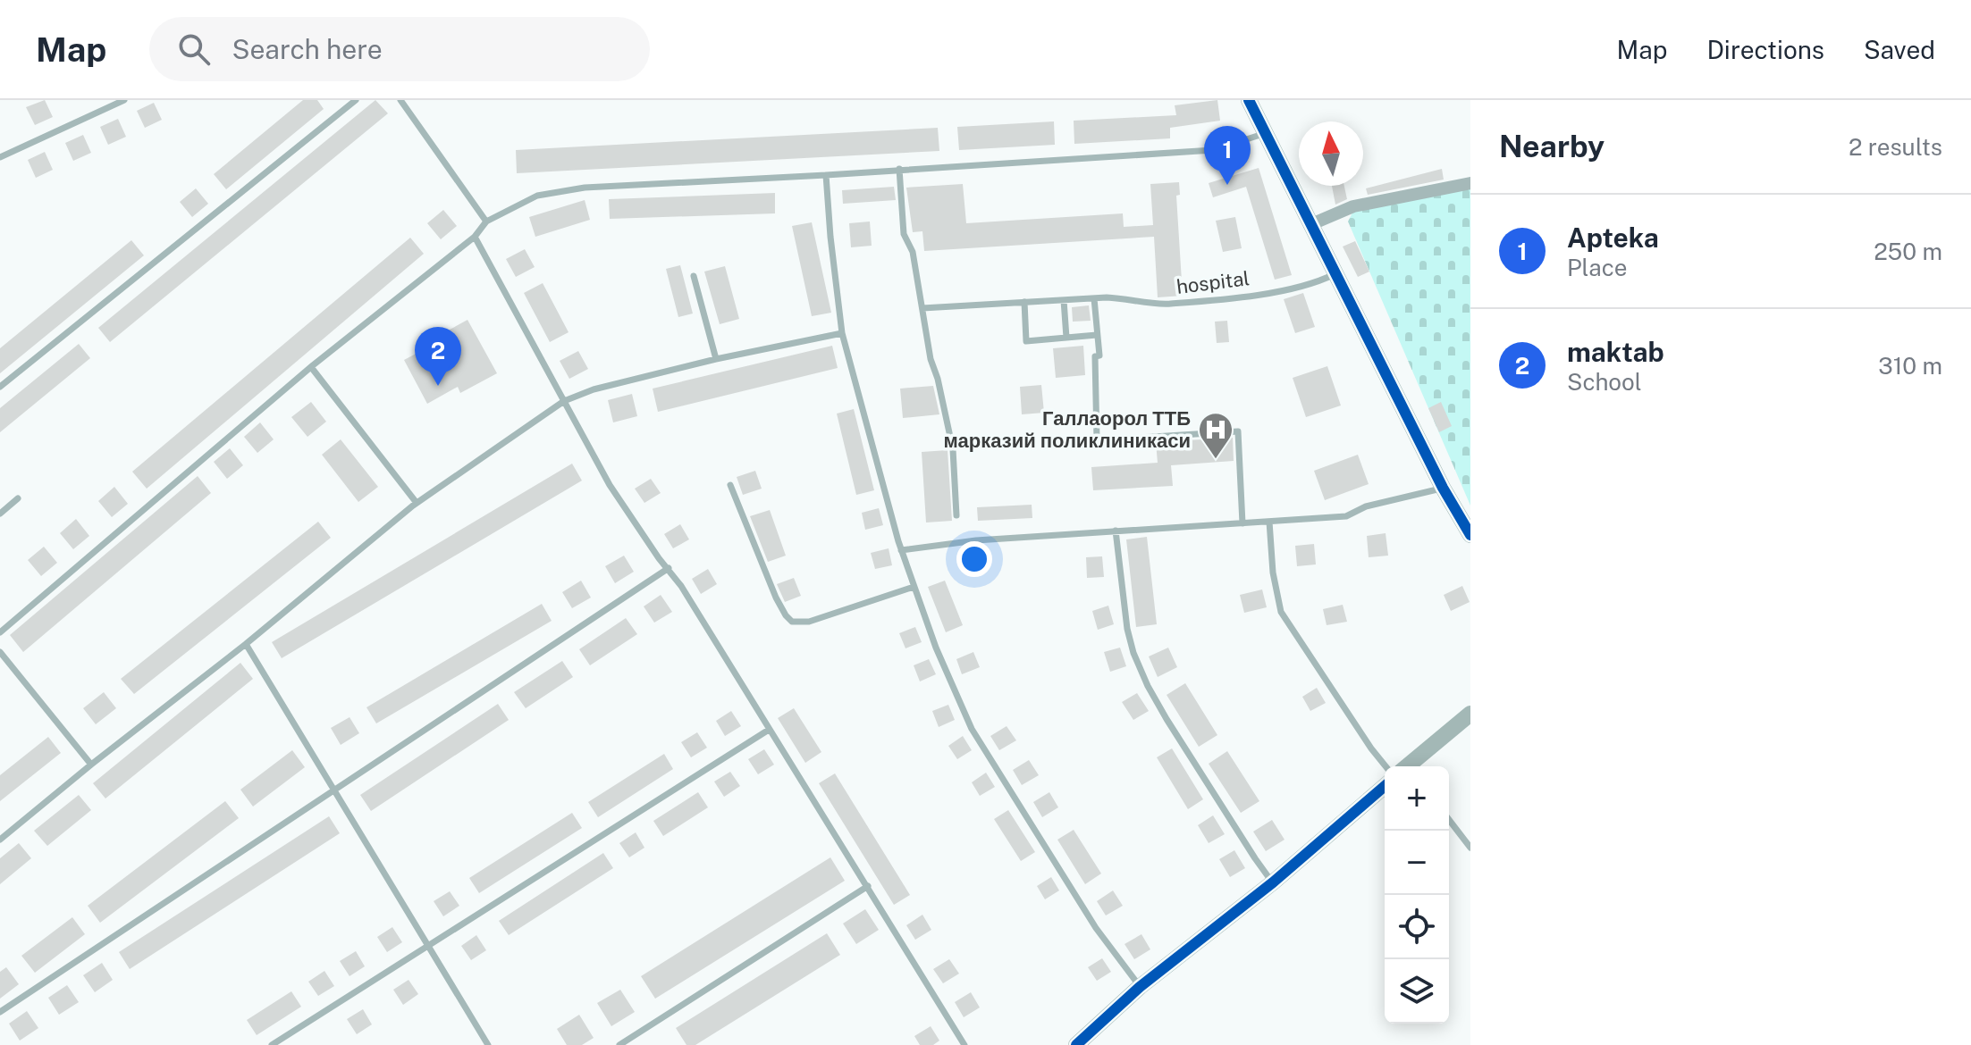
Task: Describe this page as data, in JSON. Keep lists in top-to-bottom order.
{
  "streets": {
    "lane": ["hospital"]
  },
  "places": {
    "hospital": ["Галлаорол ТТБ марказий поликлиникаси"]
  },
  "north": "top",
  "page": {
    "header": "Map",
    "search": "Search here",
    "nav": ["Map", "Directions", "Saved"],
    "heading": ["Nearby", "2 results"],
    "pins": ["1", "2"],
    "list": [
      {
        "mark": "1",
        "name": "Apteka",
        "note": "Place",
        "value": "250 m"
      },
      {
        "mark": "2",
        "name": "maktab",
        "note": "School",
        "value": "310 m"
      }
    ],
    "map_buttons": ["+", "−"]
  }
}
